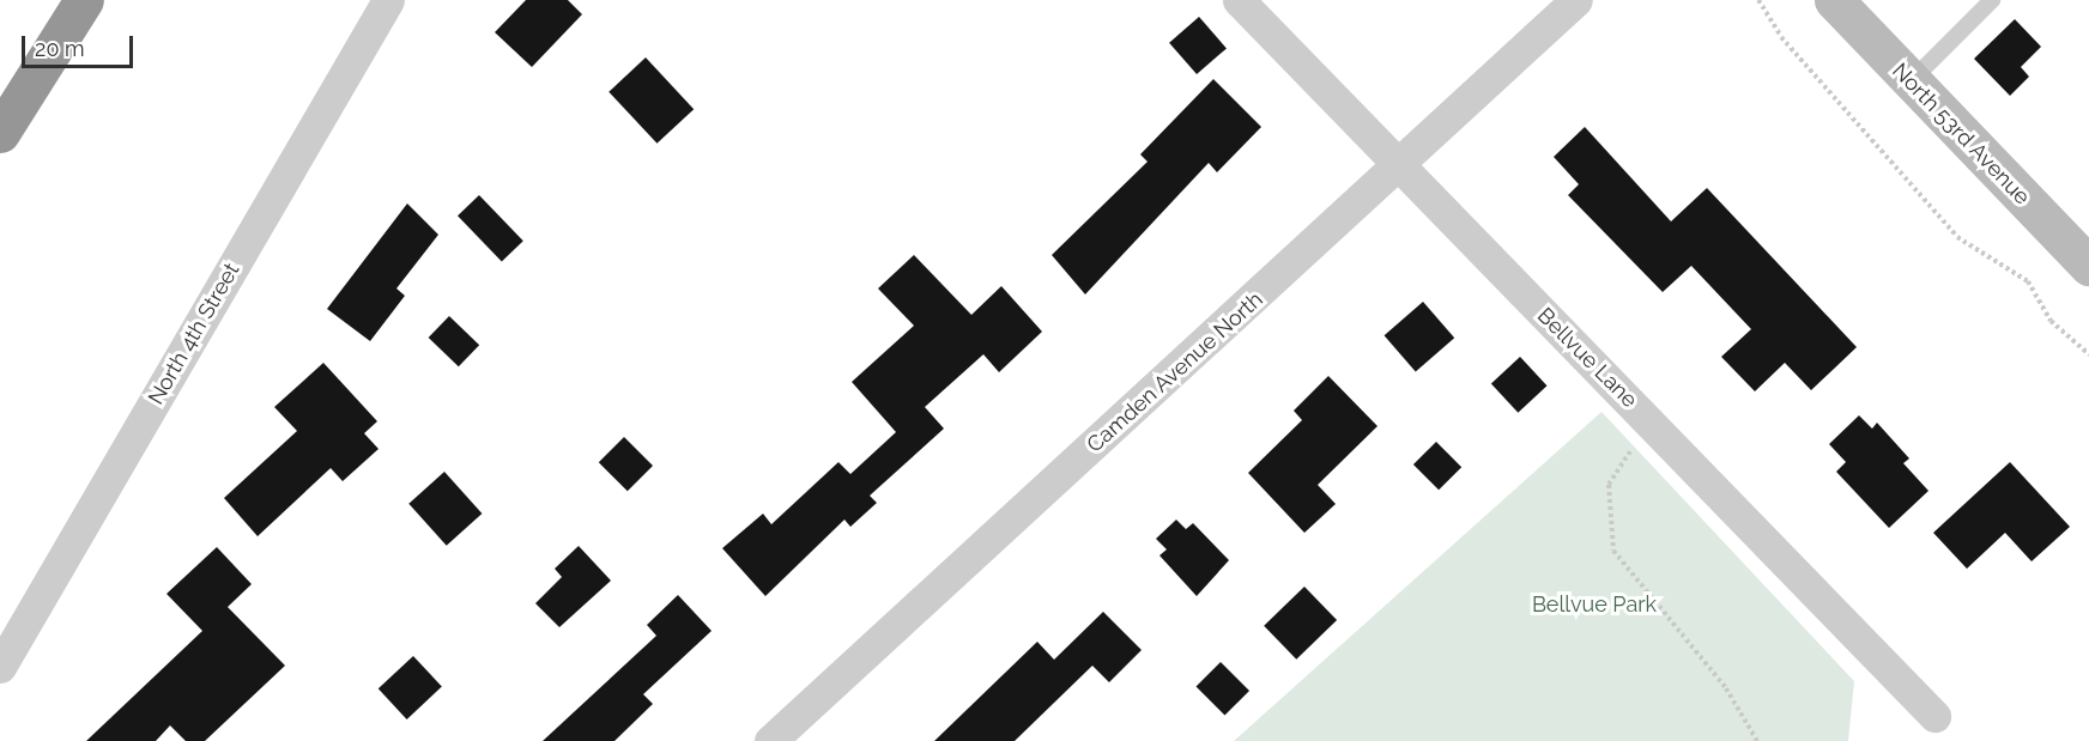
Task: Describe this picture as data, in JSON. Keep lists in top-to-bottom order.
{
  "streets": {
    "street": [
      "North 53rd Avenue",
      "North 4th Street",
      "Bellvue Lane",
      "Camden Avenue North"
    ]
  },
  "crossings": [
    ["Bellvue Lane", "Camden Avenue North"]
  ],
  "parks": ["Bellvue Park"],
  "scale_bar": "20 m"
}
